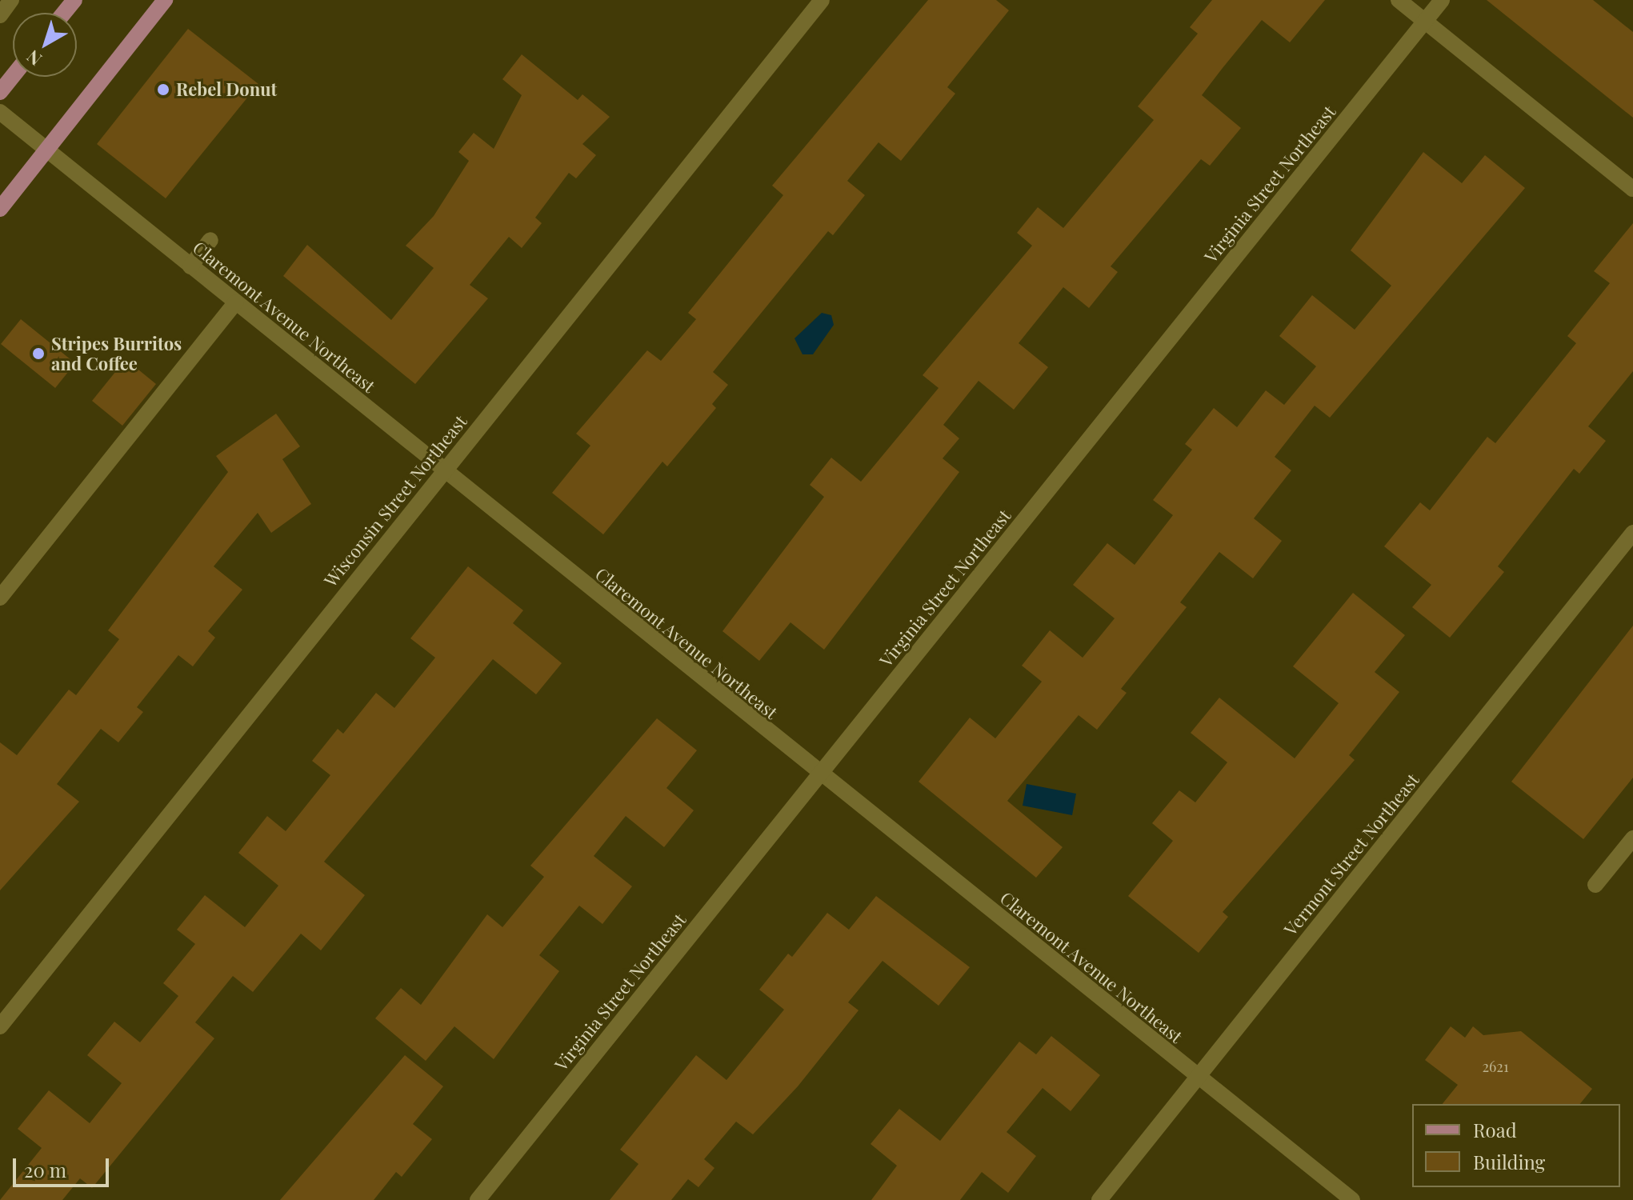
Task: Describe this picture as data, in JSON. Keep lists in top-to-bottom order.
{
  "streets": {
    "street": [
      "Virginia Street Northeast",
      "Claremont Avenue Northeast",
      "Wisconsin Street Northeast",
      "Vermont Street Northeast"
    ]
  },
  "crossings": [
    ["Virginia Street Northeast", "Claremont Avenue Northeast"],
    ["Claremont Avenue Northeast", "Wisconsin Street Northeast"],
    ["Claremont Avenue Northeast", "Vermont Street Northeast"]
  ],
  "places": ["Rebel Donut", "Stripes Burritos and Coffee"],
  "house_numbers": ["2621"],
  "legend": ["Road", "Building"],
  "scale_bar": "20 m",
  "north": "bottom left"
}
